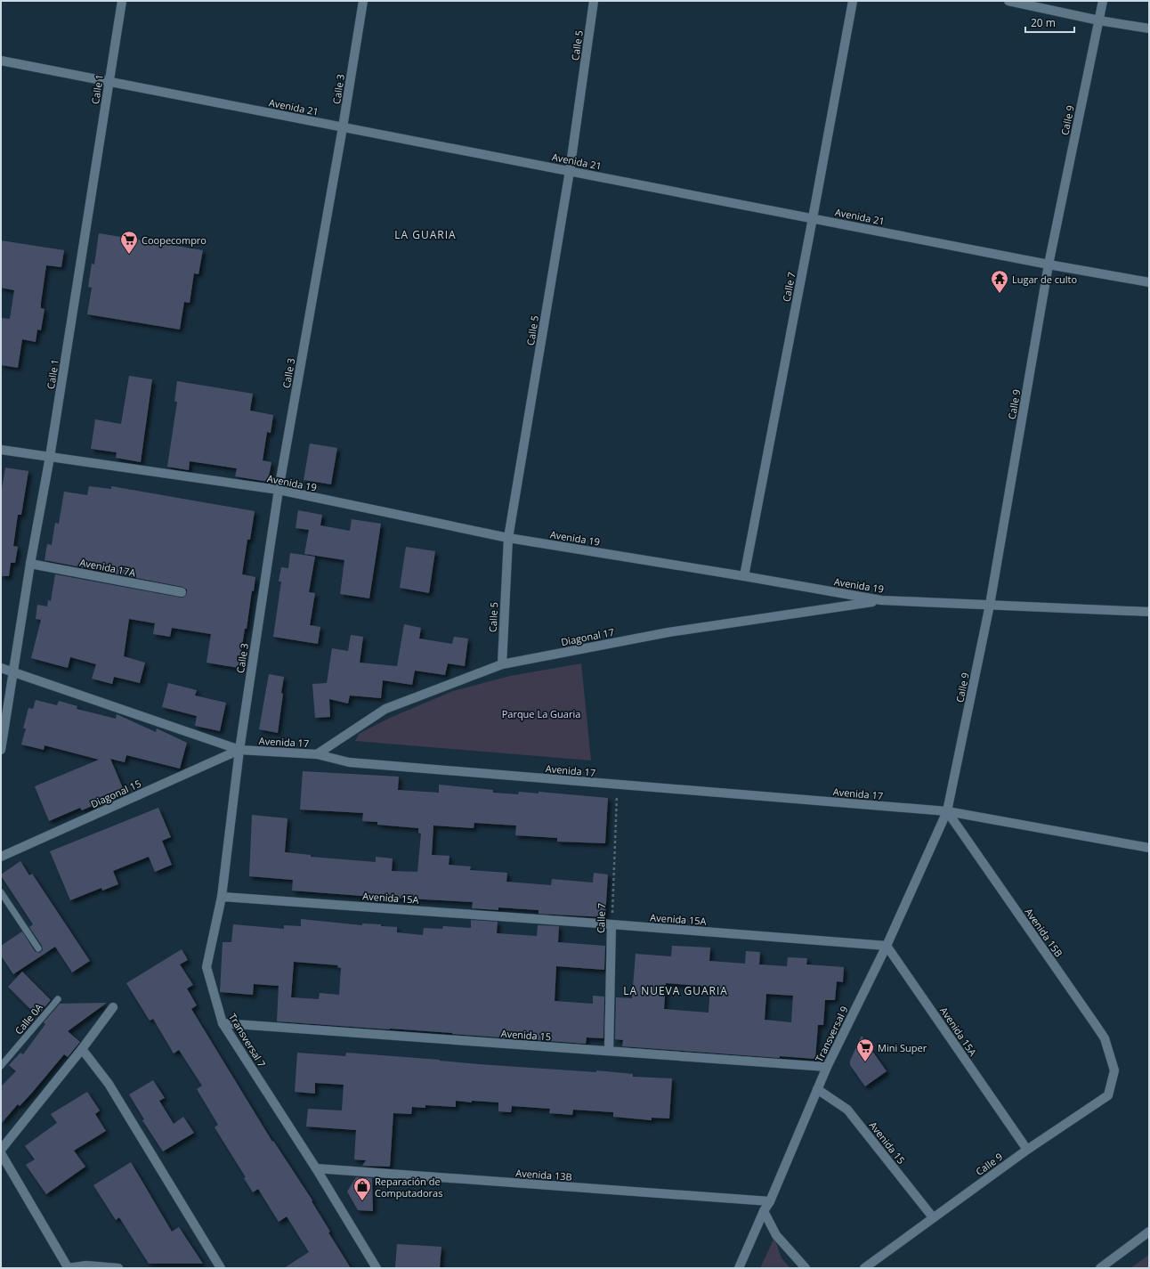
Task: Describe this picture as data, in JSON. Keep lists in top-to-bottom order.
{
  "streets": {
    "street": [
      "Calle 5",
      "Calle 1",
      "Calle 3",
      "Avenida 21",
      "Calle 9",
      "Calle 7",
      "Avenida 19",
      "Avenida 17A",
      "Diagonal 17",
      "Avenida 17",
      "Diagonal 15",
      "Avenida 15A",
      "Avenida 15B",
      "Transversal 9",
      "Avenida 15",
      "Transversal 7",
      "Avenida 13B"
    ],
    "lane": ["Calle 0A"]
  },
  "crossings": [
    ["Calle 5", "Avenida 21"],
    ["Calle 5", "Avenida 19"],
    ["Calle 5", "Diagonal 17"],
    ["Calle 1", "Avenida 21"],
    ["Calle 1", "Avenida 19"],
    ["Calle 1", "Avenida 17A"],
    ["Calle 1", "Avenida 17"],
    ["Calle 3", "Avenida 21"],
    ["Calle 3", "Avenida 19"],
    ["Calle 3", "Avenida 17"],
    ["Calle 3", "Diagonal 15"],
    ["Calle 3", "Transversal 7"],
    ["Avenida 21", "Calle 9"],
    ["Avenida 21", "Calle 7"],
    ["Calle 9", "Avenida 19"],
    ["Calle 9", "Avenida 17"],
    ["Calle 9", "Avenida 15A"],
    ["Calle 9", "Avenida 15B"],
    ["Calle 9", "Transversal 9"],
    ["Calle 9", "Avenida 15"],
    ["Calle 7", "Avenida 19"],
    ["Calle 7", "Avenida 17"],
    ["Calle 7", "Avenida 15A"],
    ["Calle 7", "Avenida 15"],
    ["Avenida 19", "Diagonal 17"],
    ["Diagonal 17", "Avenida 17"],
    ["Avenida 17", "Diagonal 15"],
    ["Avenida 17", "Avenida 15B"],
    ["Avenida 17", "Transversal 9"],
    ["Avenida 17", "Transversal 7"],
    ["Diagonal 15", "Transversal 7"],
    ["Avenida 15A", "Transversal 9"],
    ["Avenida 15A", "Transversal 7"],
    ["Avenida 15B", "Transversal 9"],
    ["Transversal 9", "Avenida 15"],
    ["Transversal 9", "Avenida 13B"],
    ["Avenida 15", "Transversal 7"],
    ["Transversal 7", "Avenida 13B"]
  ],
  "districts": ["LA GUARIA", "LA NUEVA GUARIA"],
  "parks": ["Parque La Guaria"],
  "places": {
    "supermarket": ["Coopecompro", "Mini Super"],
    "temple": ["Lugar de culto"],
    "shop": ["Reparación de Computadoras"]
  },
  "scale_bar": "20 m"
}
